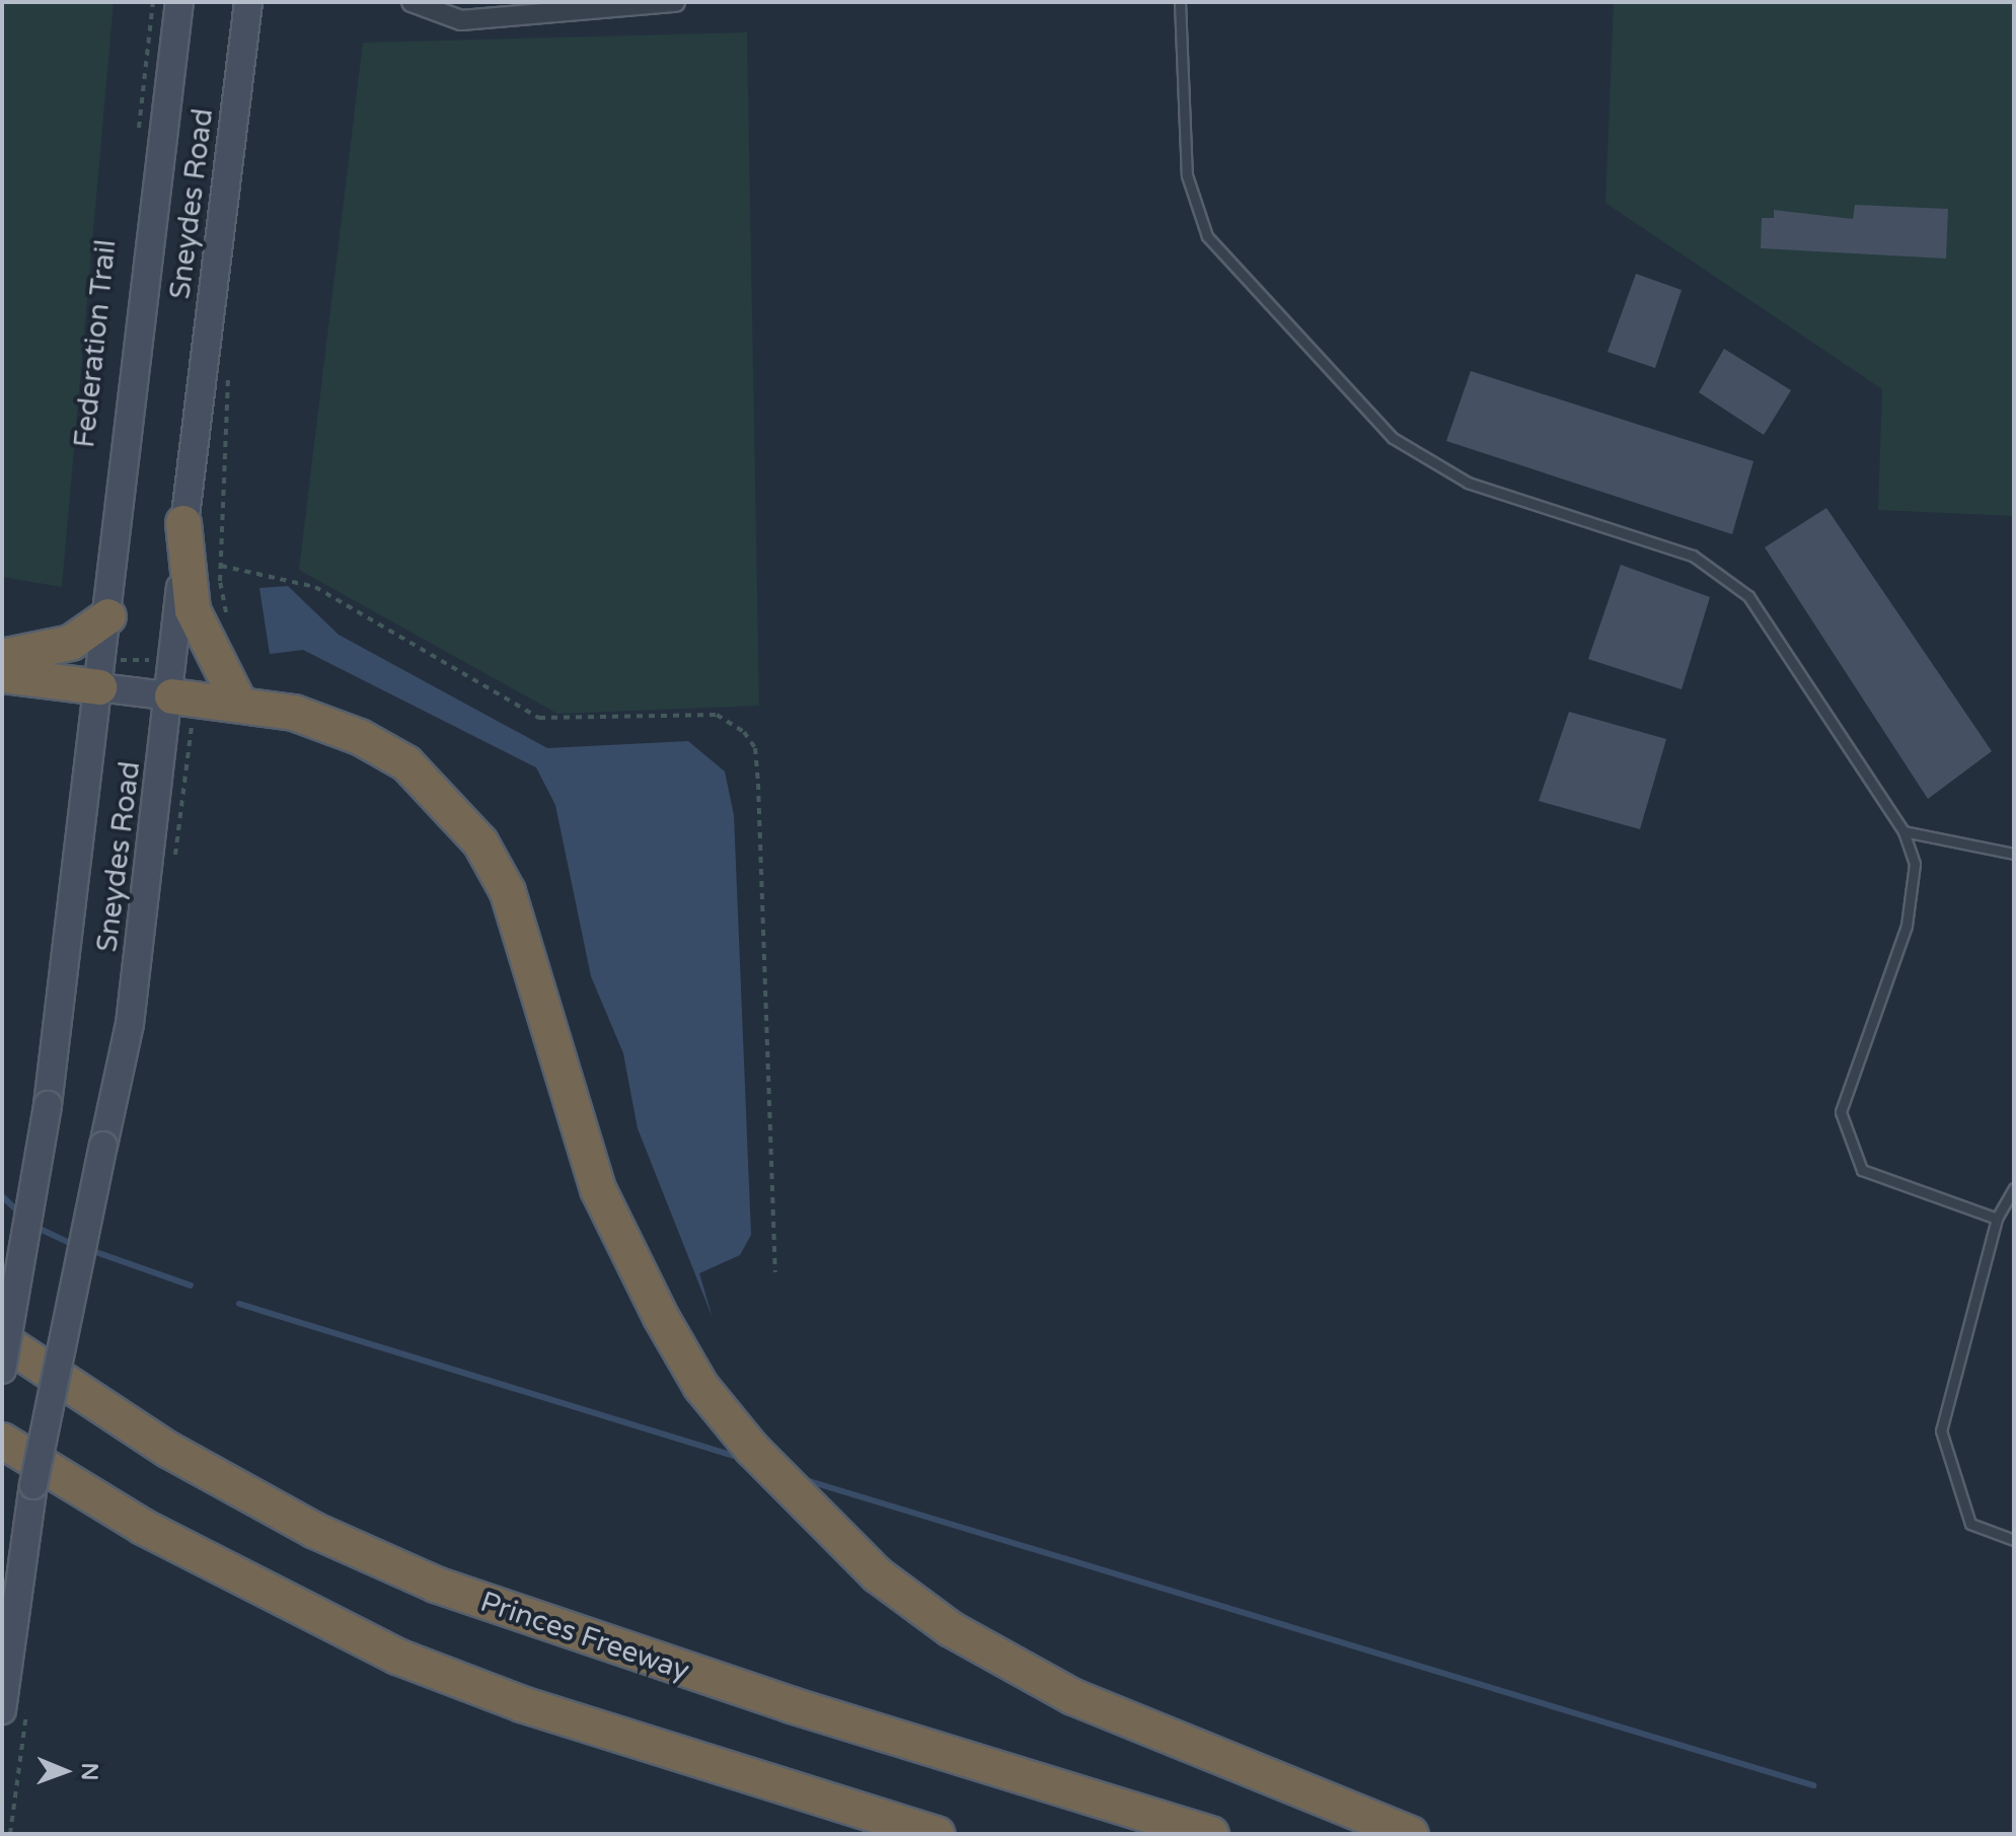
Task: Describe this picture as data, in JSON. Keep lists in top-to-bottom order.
{
  "streets": {
    "highway": ["Princes Freeway"],
    "main road": ["Sneydes Road"]
  },
  "north": "right"
}
